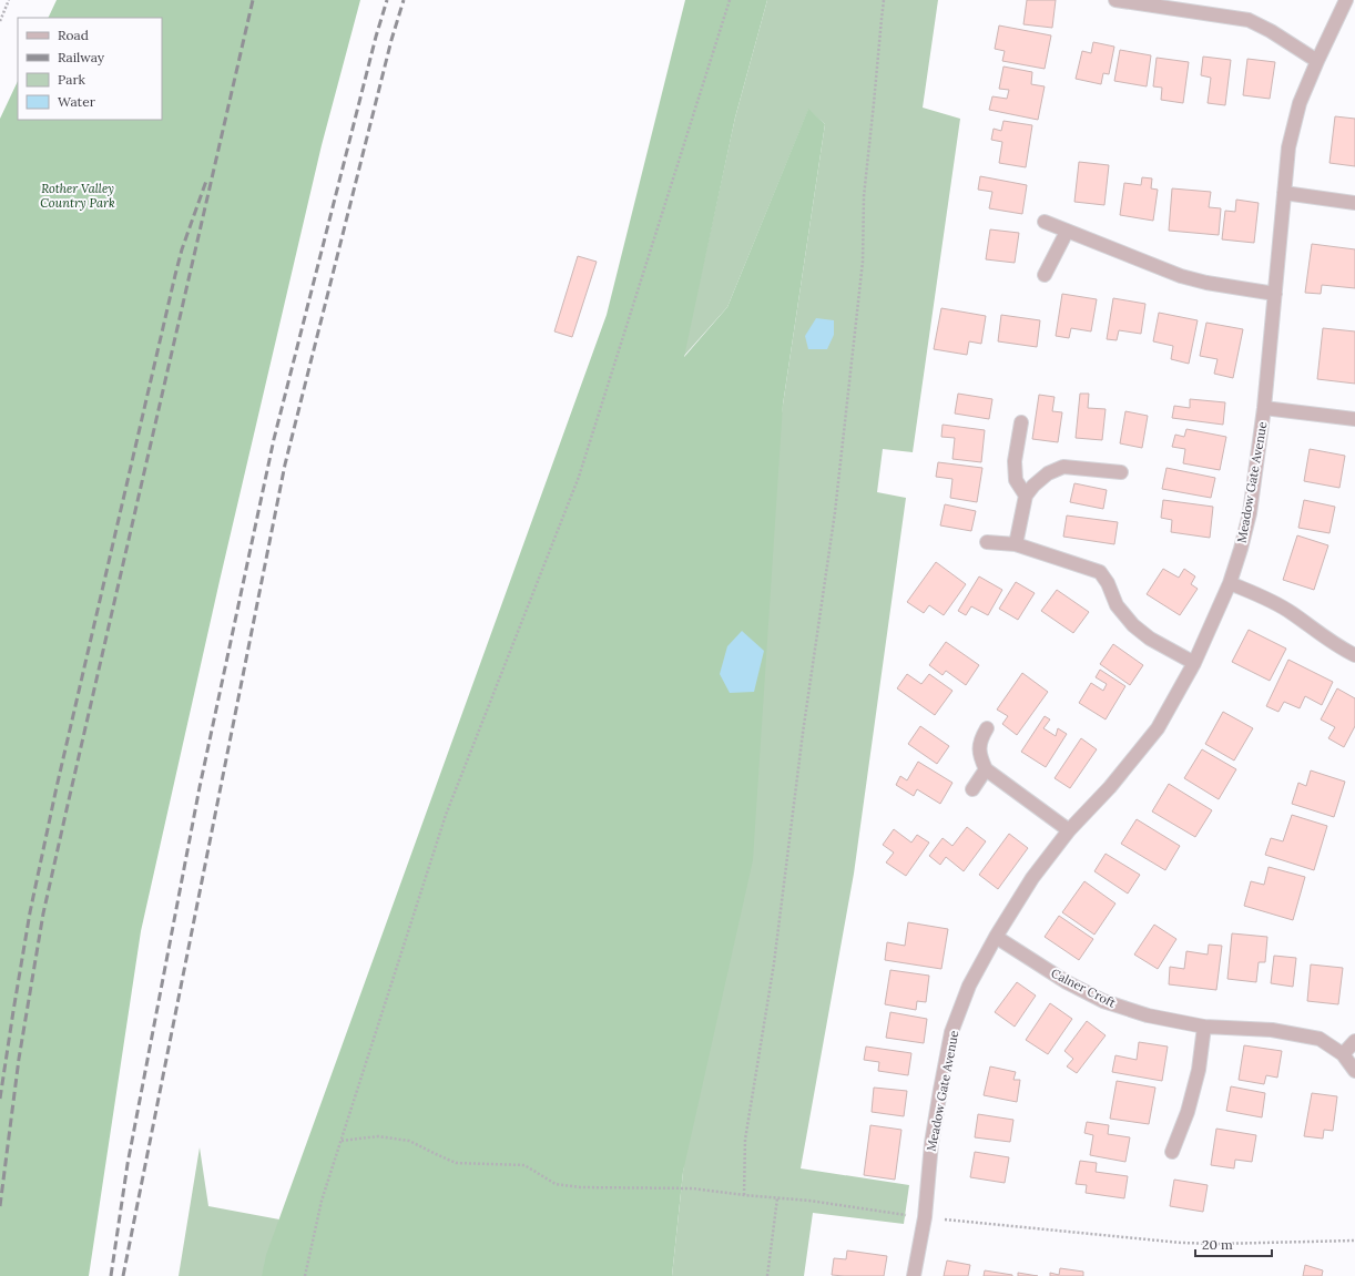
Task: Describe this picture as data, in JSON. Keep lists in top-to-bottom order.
{
  "streets": {
    "street": ["Meadow Gate Avenue", "Calner Croft"]
  },
  "crossings": [
    ["Meadow Gate Avenue", "Calner Croft"]
  ],
  "parks": ["Rother Valley Country Park"],
  "legend": [
    "Road",
    "Railway",
    "Park",
    "Water"
  ],
  "scale_bar": "20 m"
}
